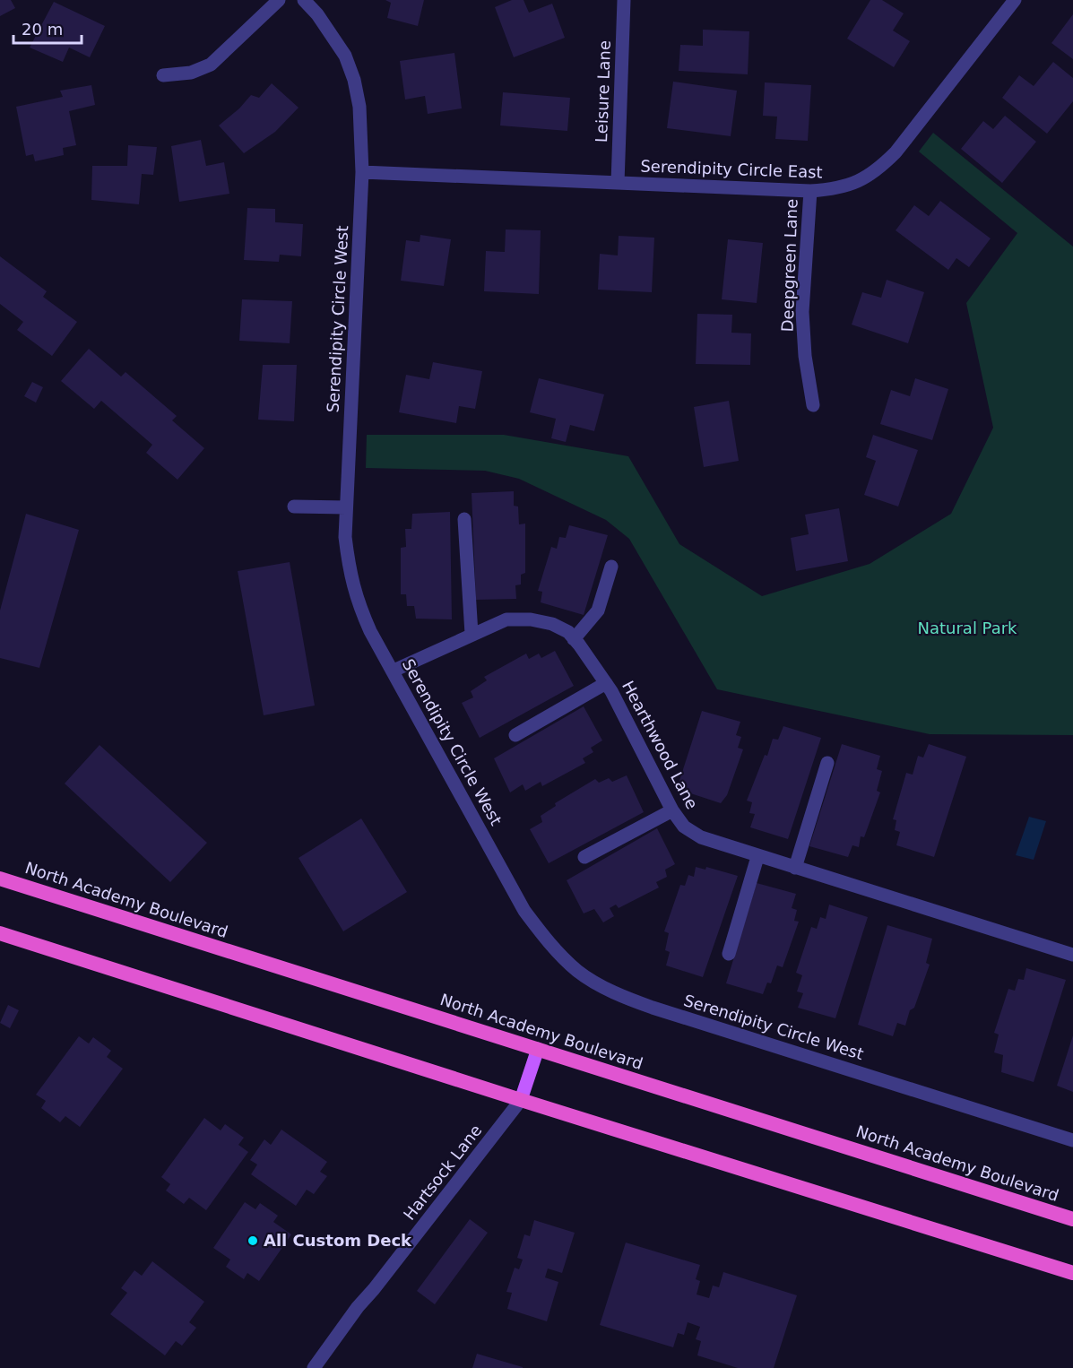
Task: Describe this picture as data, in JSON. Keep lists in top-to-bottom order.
{
  "streets": {
    "highway": ["North Academy Boulevard"],
    "street": [
      "Leisure Lane",
      "Serendipity Circle East",
      "Deepgreen Lane",
      "Serendipity Circle West",
      "Hearthwood Lane",
      "Hartsock Lane"
    ]
  },
  "crossings": [
    ["Leisure Lane", "Serendipity Circle East"],
    ["Serendipity Circle East", "Deepgreen Lane"],
    ["Serendipity Circle East", "Serendipity Circle West"],
    ["Serendipity Circle West", "Hearthwood Lane"]
  ],
  "parks": ["Natural Park"],
  "places": ["All Custom Deck"],
  "scale_bar": "20 m"
}
